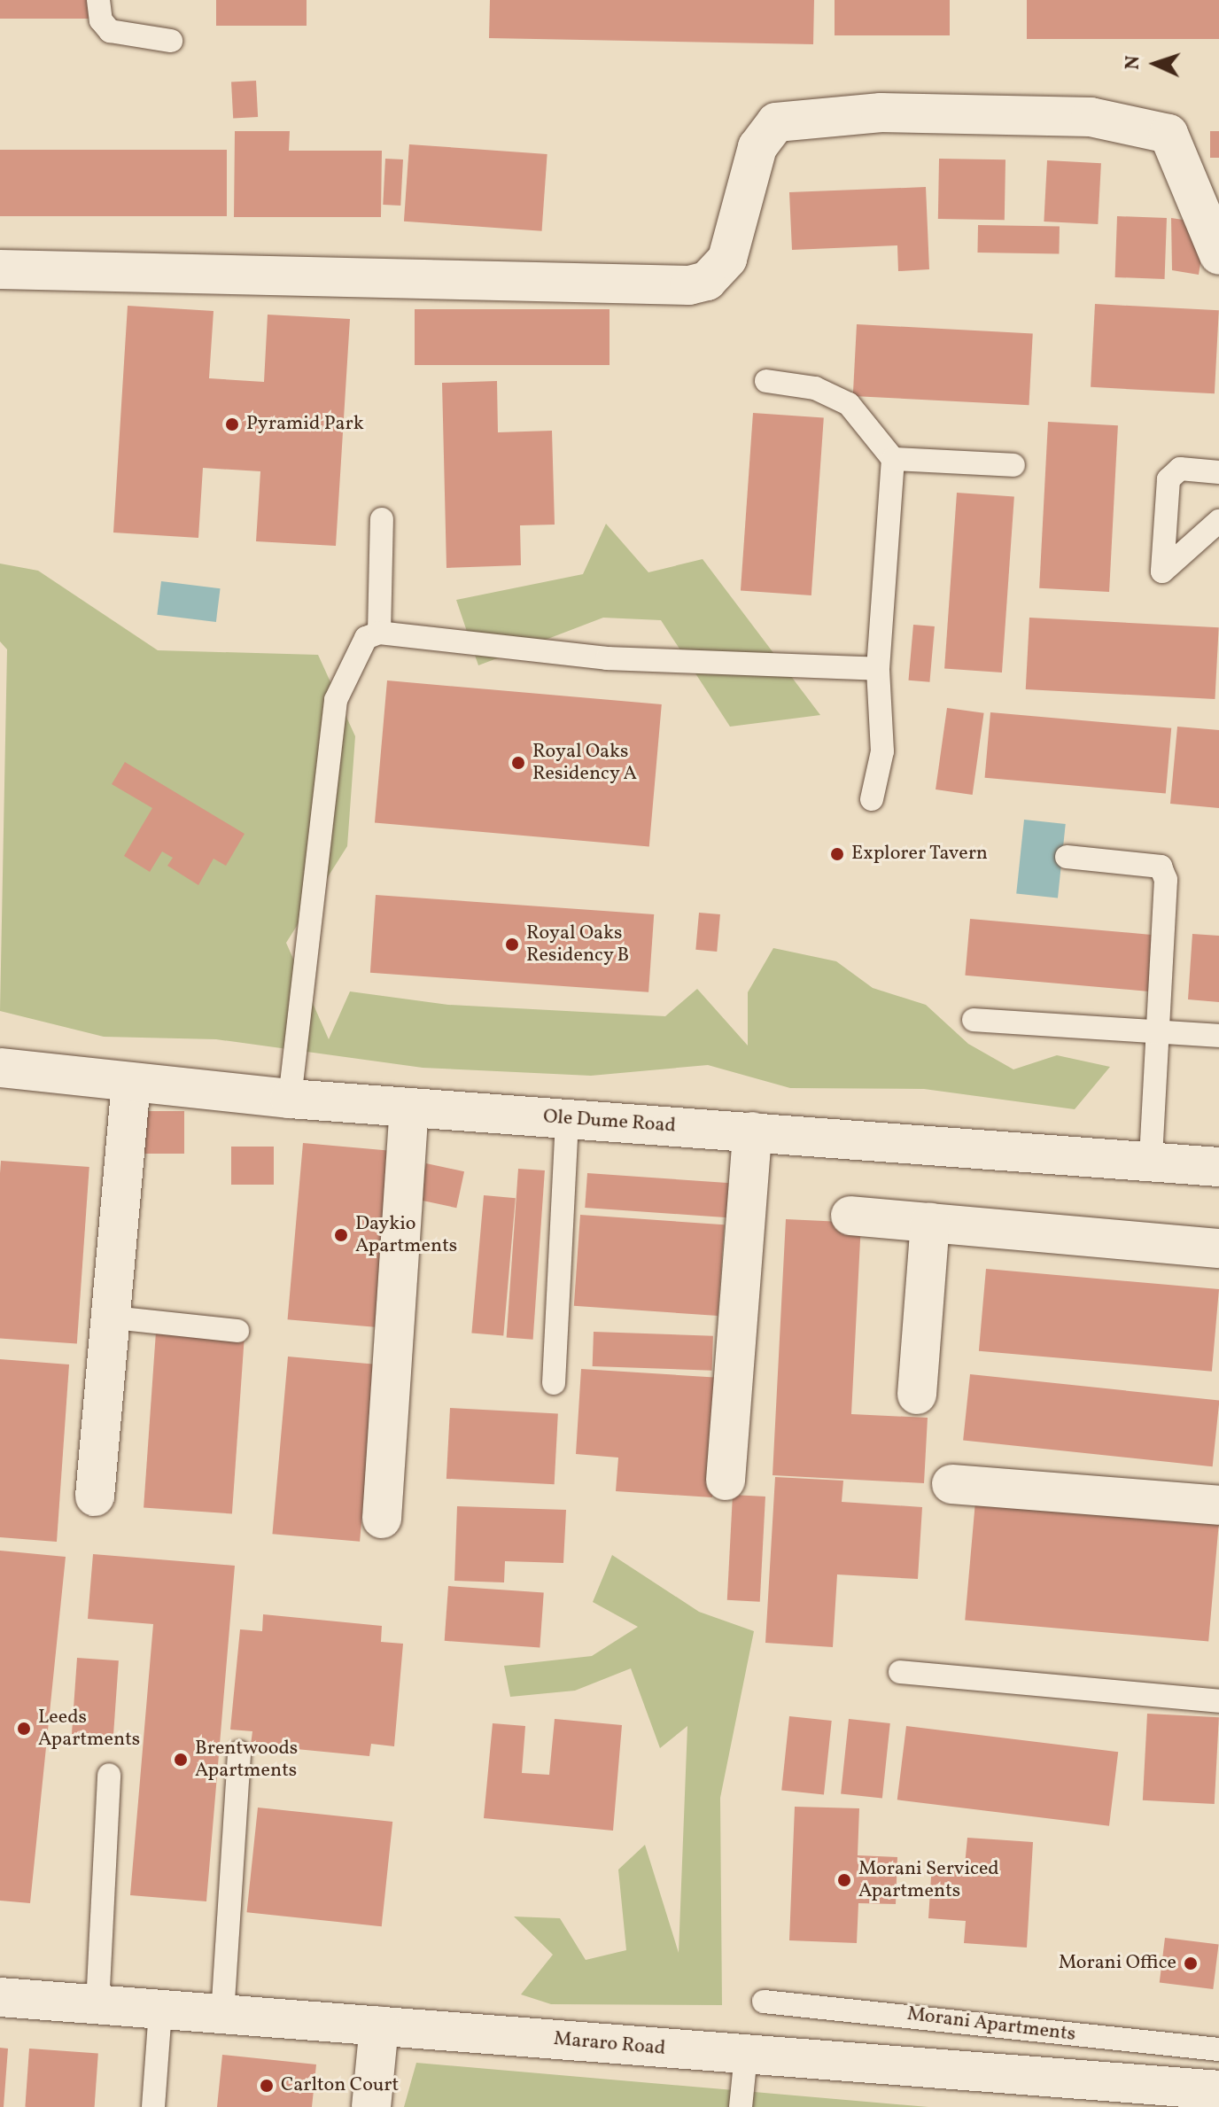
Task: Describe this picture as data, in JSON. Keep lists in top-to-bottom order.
{
  "streets": {
    "street": ["Ole Dume Road", "Mararo Road"],
    "lane": ["Morani Apartments"]
  },
  "places": [
    "Pyramid Park",
    "Royal Oaks Residency A",
    "Explorer Tavern",
    "Royal Oaks Residency B",
    "Daykio Apartments",
    "Leeds Apartments",
    "Brentwoods Apartments",
    "Morani Serviced Apartments",
    "Morani Office",
    "Carlton Court"
  ],
  "north": "left"
}
